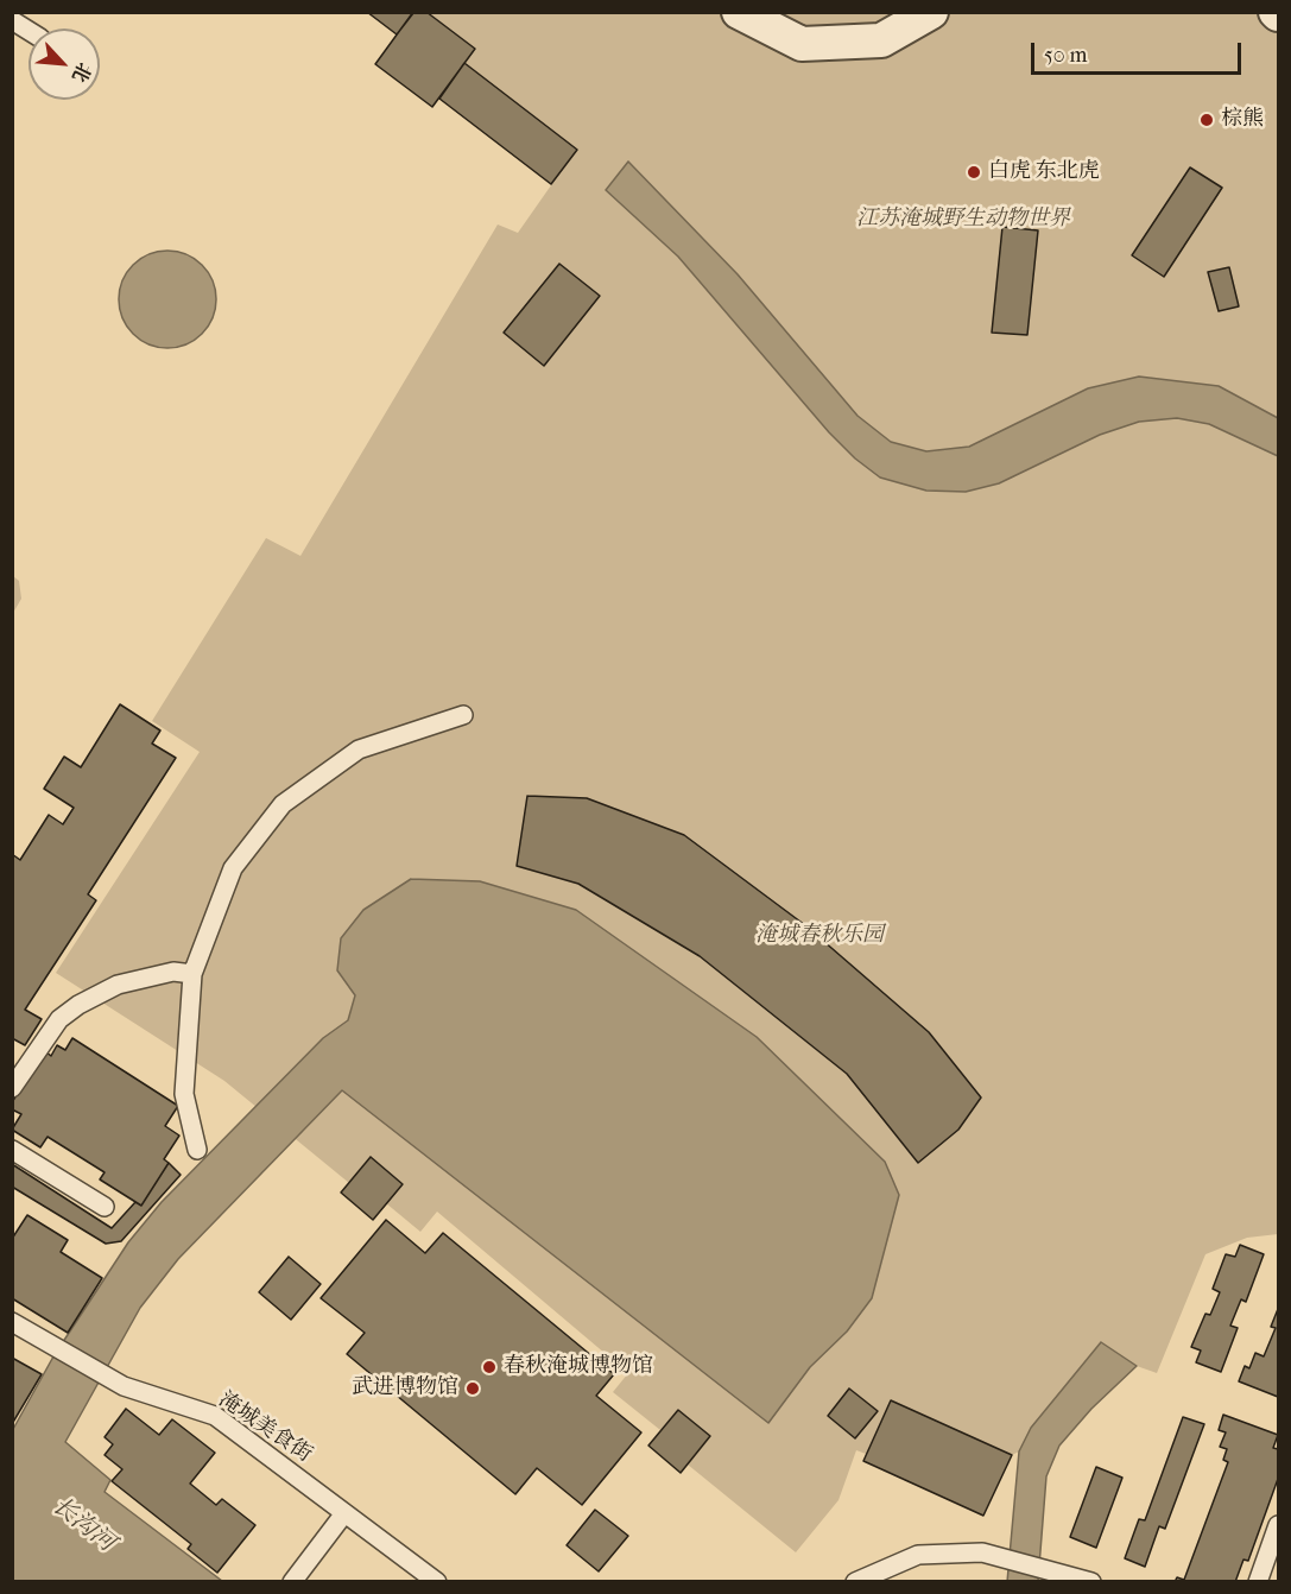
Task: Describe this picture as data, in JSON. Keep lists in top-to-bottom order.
{
  "streets": {
    "lane": ["淹城美食街"]
  },
  "water": ["长沟河"],
  "parks": ["江苏淹城野生动物世界", "淹城春秋乐园"],
  "places": [
    "棕熊",
    "白虎 东北虎",
    "春秋淹城博物馆",
    "武进博物馆"
  ],
  "scale_bar": "50 m",
  "north": "bottom right"
}
